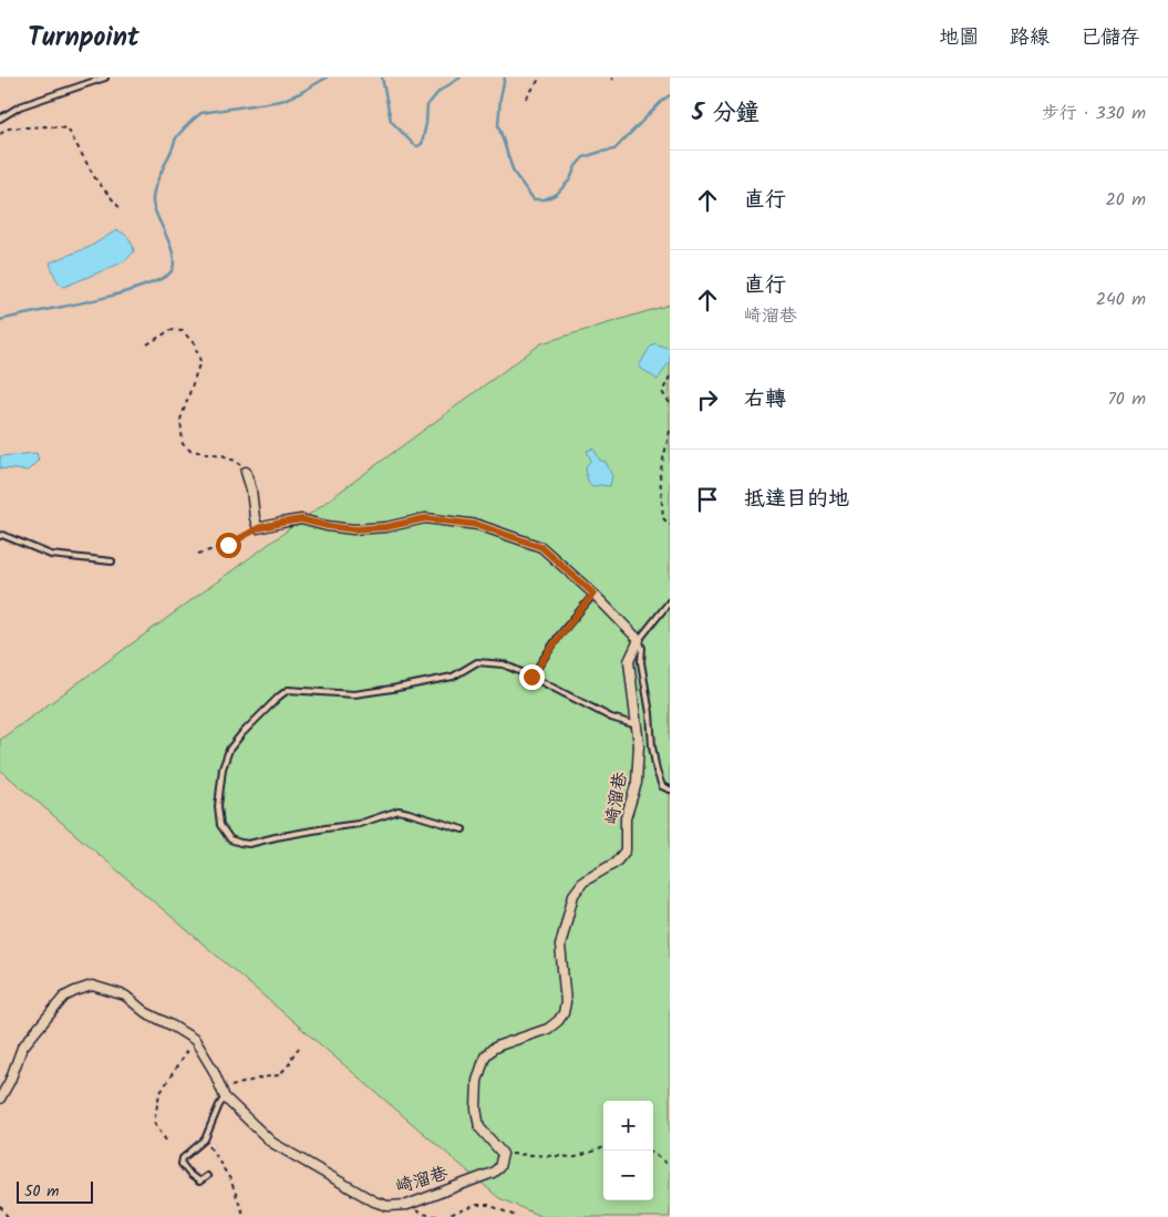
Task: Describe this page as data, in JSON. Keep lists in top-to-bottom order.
{
  "streets": {
    "street": ["崎溜巷"]
  },
  "scale_bar": "50 m",
  "page": {
    "header": "Turnpoint",
    "nav": ["地圖", "路線", "已儲存"],
    "heading": ["5 分鐘", "步行 · 330 m"],
    "list": [
      ["直行", "20 m"],
      ["直行", "崎溜巷", "240 m"],
      ["右轉", "70 m"],
      "抵達目的地"
    ],
    "map_buttons": ["+", "−"],
    "scale": "50 m"
  }
}
